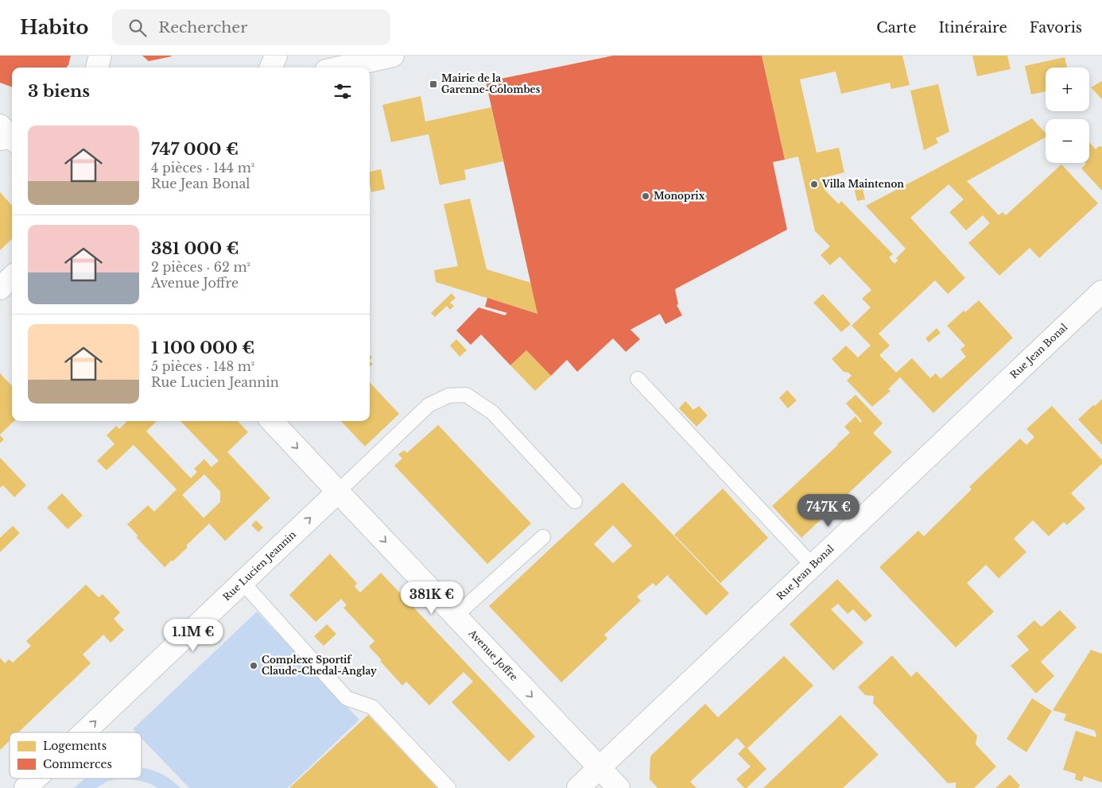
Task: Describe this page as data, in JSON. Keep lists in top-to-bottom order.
{
  "streets": {
    "street": ["Rue Jean Bonal", "Rue Lucien Jeannin", "Avenue Joffre"]
  },
  "crossings": [
    ["Rue Jean Bonal", "Avenue Joffre"],
    ["Rue Lucien Jeannin", "Avenue Joffre"]
  ],
  "one_way": ["Rue Lucien Jeannin", "Avenue Joffre"],
  "places": {
    "transit": ["Mairie de la Garenne-Colombes"],
    "other": ["Villa Maintenon", "Monoprix", "Complexe Sportif Claude-Chedal-Anglay"]
  },
  "legend": ["Logements", "Commerces"],
  "page": {
    "header": "Habito",
    "search": "Rechercher",
    "nav": ["Carte", "Itinéraire", "Favoris"],
    "map_buttons": ["+", "−"],
    "heading": "3 biens",
    "list": [
      {
        "name": "747 000 €",
        "note": "4 pièces · 144 m² · Rue Jean Bonal"
      },
      {
        "name": "381 000 €",
        "note": "2 pièces · 62 m² · Avenue Joffre"
      },
      {
        "name": "1 100 000 €",
        "note": "5 pièces · 148 m² · Rue Lucien Jeannin"
      }
    ],
    "price": ["747K €", "381K €", "1.1M €"]
  }
}
